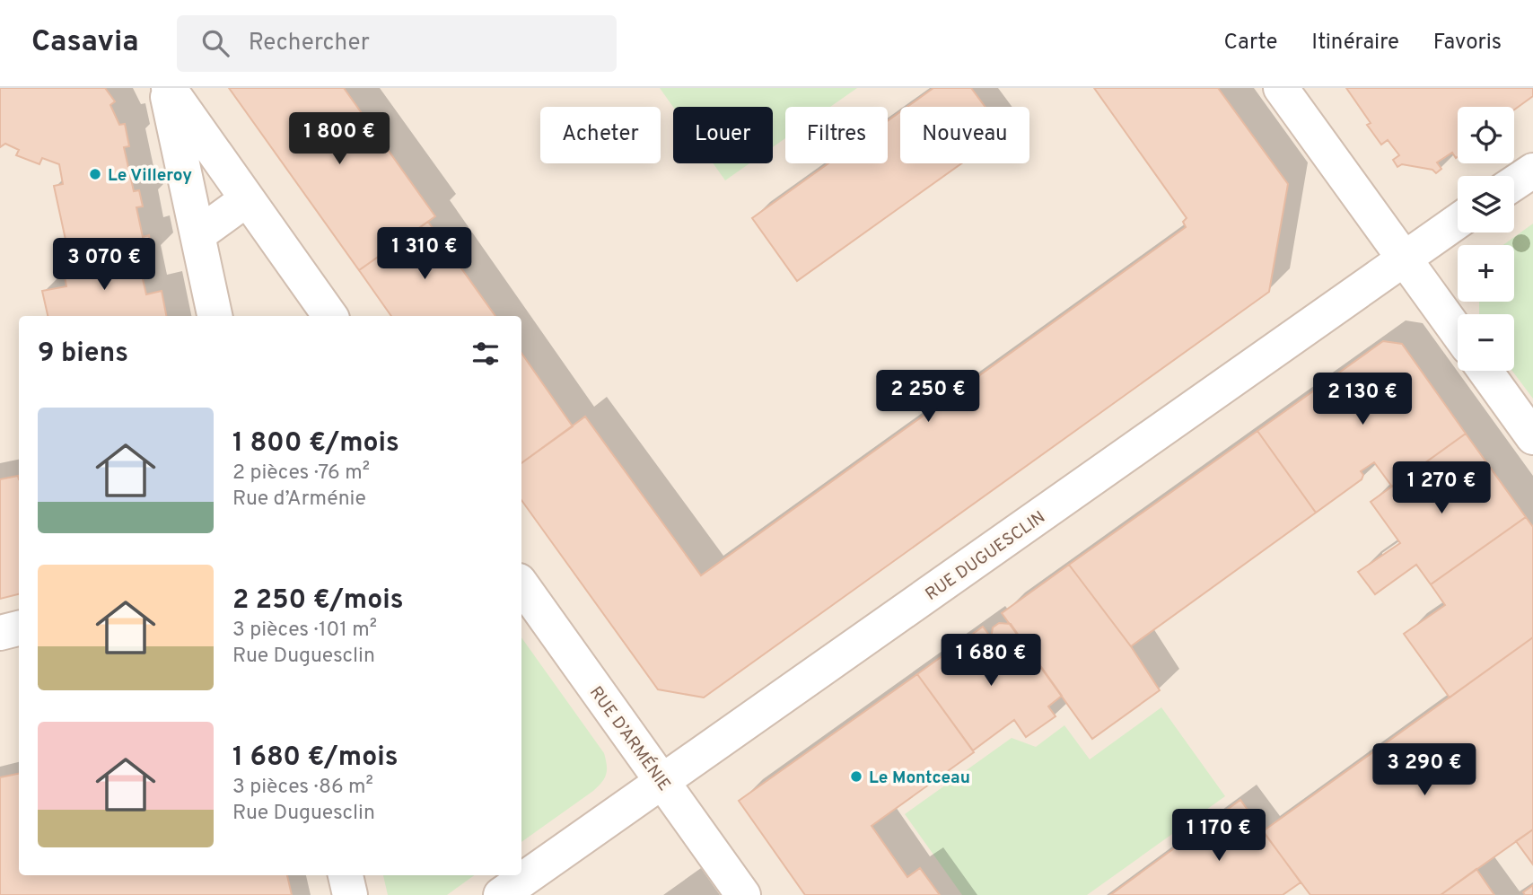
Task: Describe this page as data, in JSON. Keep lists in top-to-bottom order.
{
  "streets": {
    "street": ["RUE DUGUESCLIN", "RUE D’ARMÉNIE"]
  },
  "crossings": [
    ["RUE DUGUESCLIN", "RUE D’ARMÉNIE"]
  ],
  "places": ["Le Villeroy", "Le Montceau"],
  "page": {
    "header": "Casavia",
    "search": "Rechercher",
    "nav": ["Carte", "Itinéraire", "Favoris"],
    "map_buttons": ["+", "−"],
    "chip": [
      "Acheter",
      "Louer",
      "Filtres",
      "Nouveau"
    ],
    "price": [
      "1 800 €",
      "1 310 €",
      "3 070 €",
      "2 250 €",
      "2 130 €",
      "1 270 €",
      "1 680 €",
      "3 290 €",
      "1 170 €"
    ],
    "heading": "9 biens",
    "list": [
      {
        "name": "1 800 €/mois",
        "note": "2 pièces · 76 m² · Rue d’Arménie"
      },
      {
        "name": "2 250 €/mois",
        "note": "3 pièces · 101 m² · Rue Duguesclin"
      },
      {
        "name": "1 680 €/mois",
        "note": "3 pièces · 86 m² · Rue Duguesclin"
      }
    ]
  }
}
